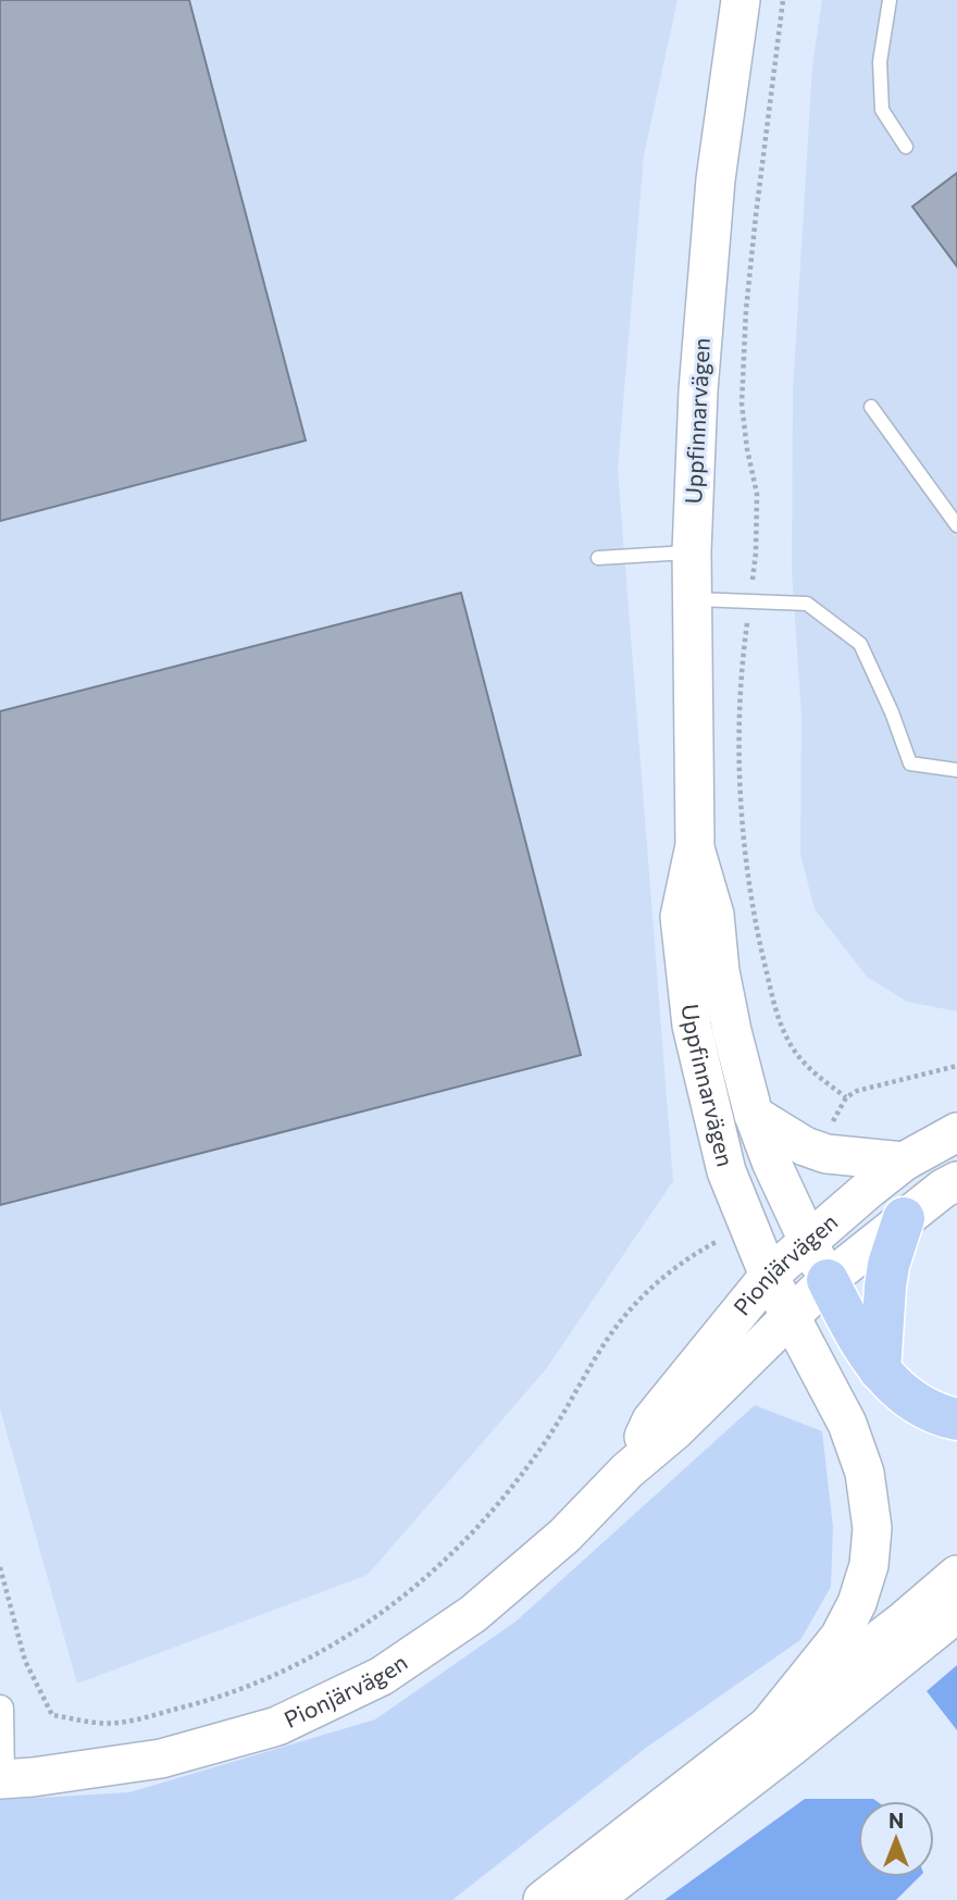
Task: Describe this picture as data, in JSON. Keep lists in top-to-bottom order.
{
  "streets": {
    "street": ["Uppfinnarvägen", "Pionjärvägen"]
  },
  "crossings": [
    ["Uppfinnarvägen", "Pionjärvägen"]
  ],
  "north": "top"
}
